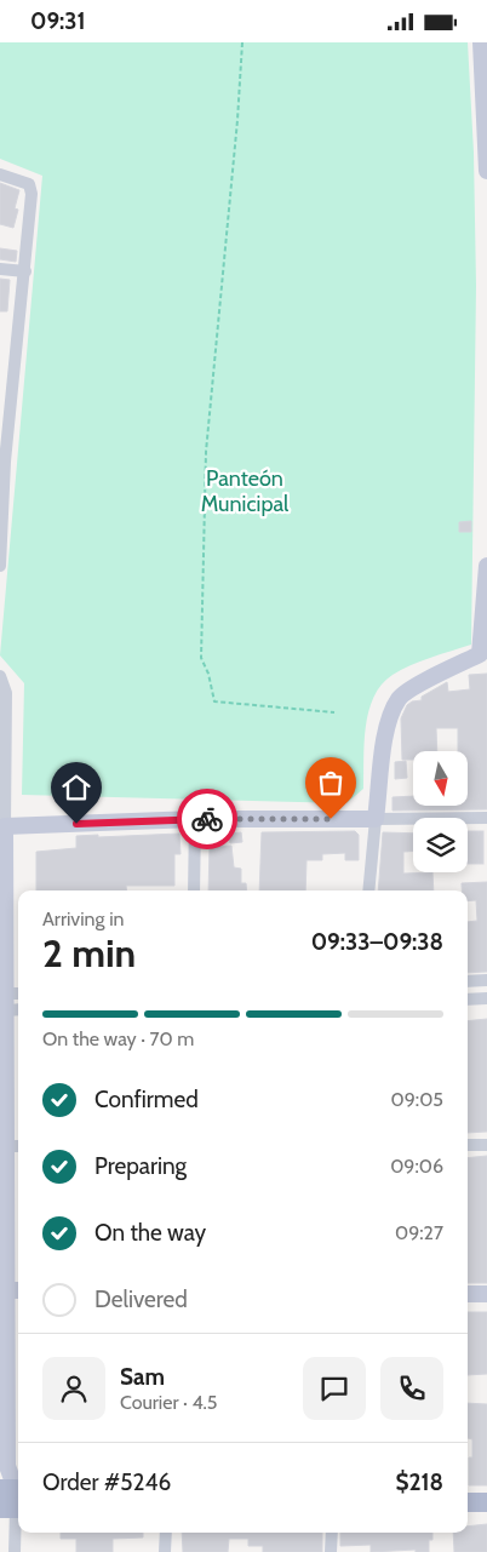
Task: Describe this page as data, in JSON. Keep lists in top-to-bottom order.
{
  "parks": ["Panteón Municipal"],
  "north": "bottom",
  "page": {
    "status": "09:31",
    "heading": ["2 min", "Arriving in", "09:33–09:38"],
    "panel": [
      "Sam",
      "Courier · 4.5",
      "Order #5246",
      "$218"
    ],
    "bar": "On the way · 70 m",
    "list": [
      ["Confirmed", "09:05"],
      ["Preparing", "09:06"],
      ["On the way", "09:27"],
      "Delivered"
    ]
  }
}
